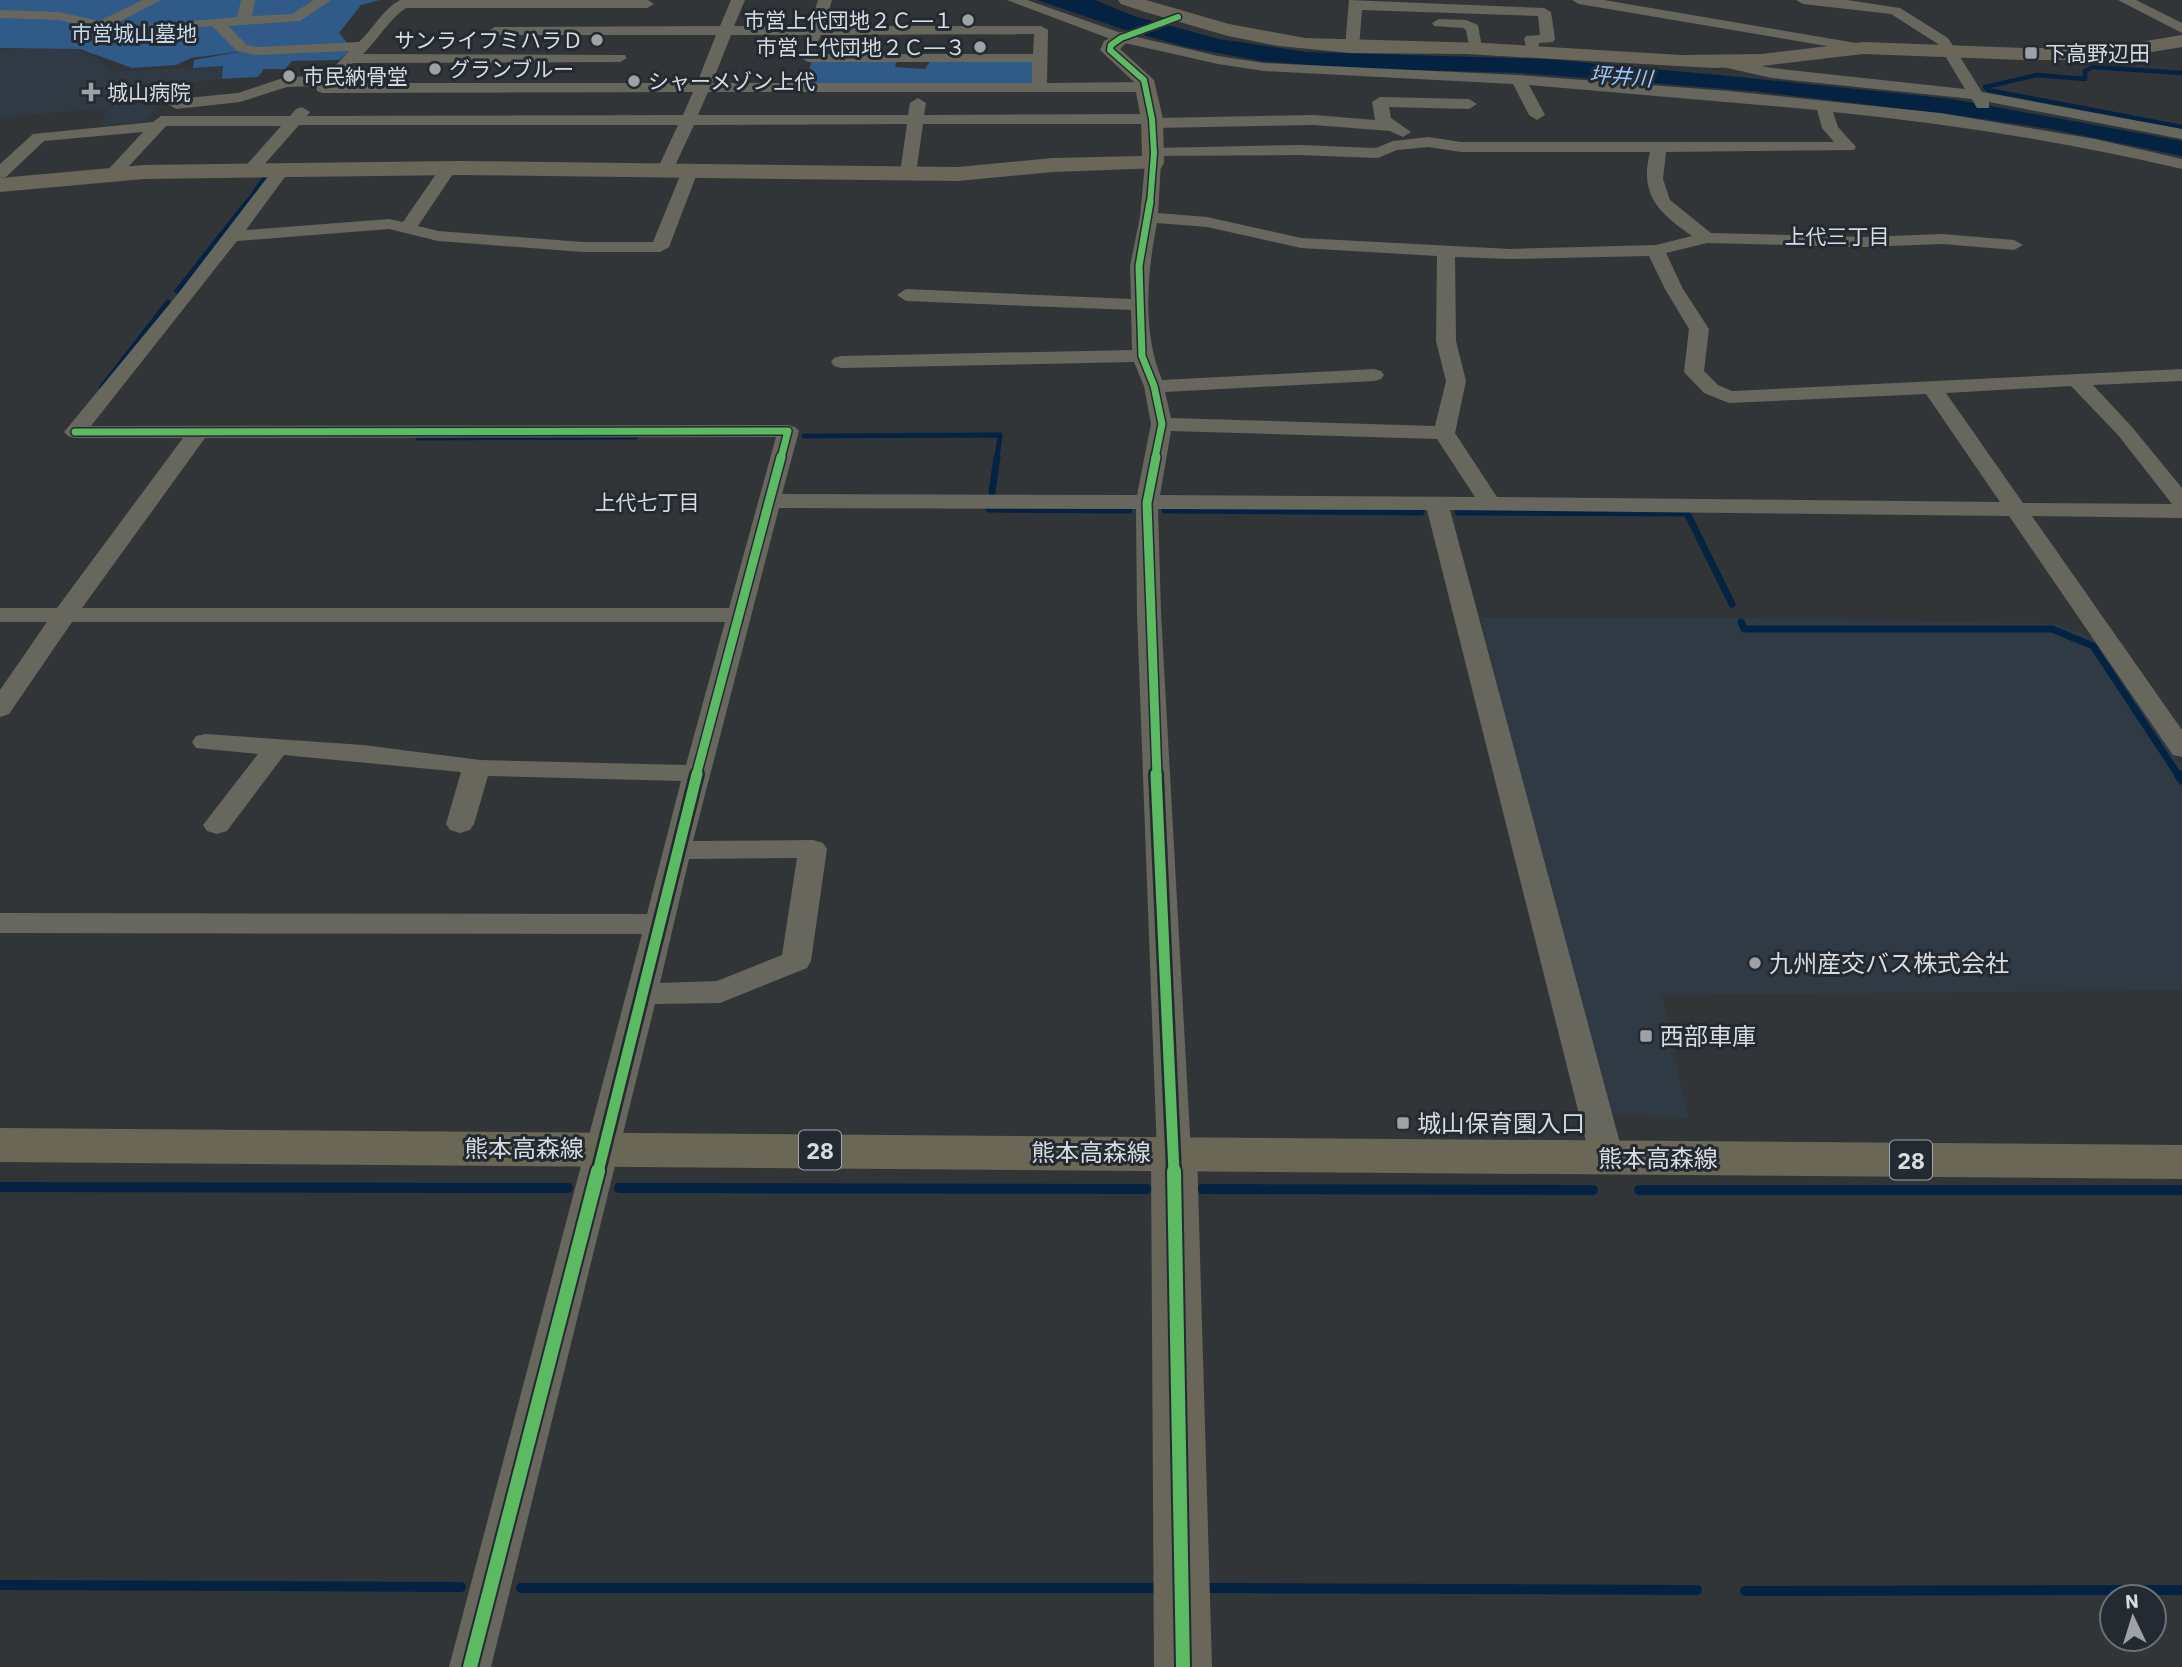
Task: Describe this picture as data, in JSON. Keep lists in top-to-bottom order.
{
  "streets": {
    "main road": ["熊本高森線", "28"]
  },
  "districts": ["上代三丁目", "上代七丁目"],
  "water": ["坪井川"],
  "parks": ["市営城山墓地"],
  "places": {
    "other": [
      "市営上代団地２Ｃ―１",
      "サンライフミハラＤ",
      "市営上代団地２Ｃ―３",
      "グランブルー",
      "市民納骨堂",
      "シャーメゾン上代",
      "九州産交バス株式会社"
    ],
    "transit": ["下高野辺田", "西部車庫", "城山保育園入口"],
    "health": ["城山病院"]
  },
  "north": "top"
}
